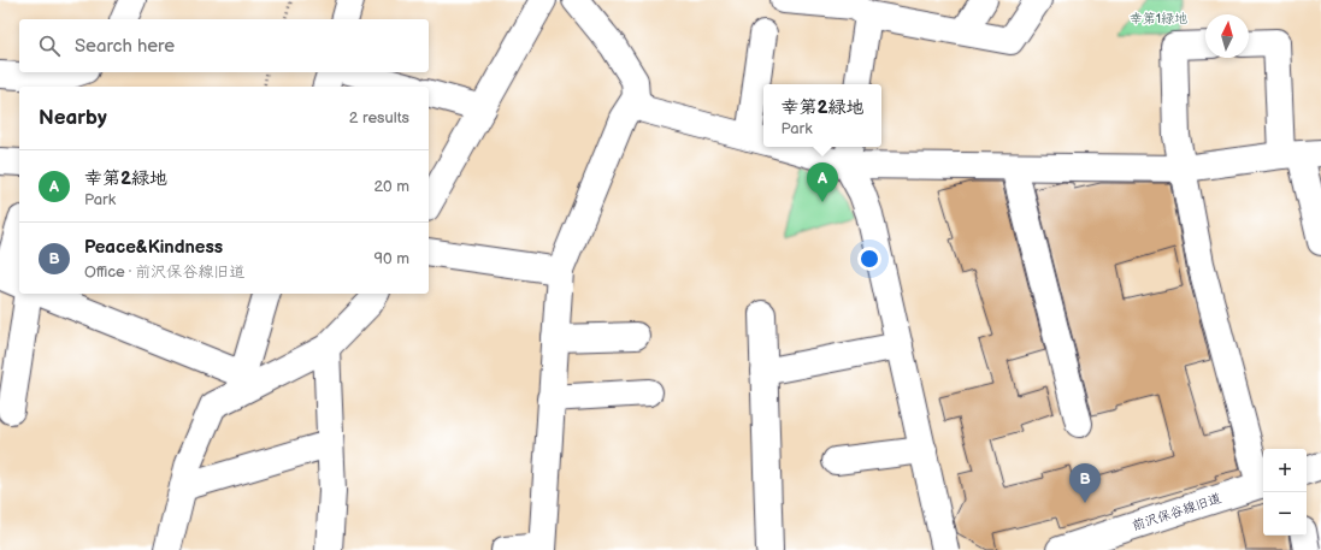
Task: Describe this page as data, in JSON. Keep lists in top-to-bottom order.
{
  "streets": {
    "street": ["前沢保谷線旧道"]
  },
  "parks": ["幸第1緑地"],
  "north": "top",
  "page": {
    "search": "Search here",
    "popup": ["幸第2緑地", "Park"],
    "heading": ["Nearby", "2 results"],
    "list": [
      {
        "mark": "A",
        "name": "幸第2緑地",
        "note": "Park",
        "value": "20 m"
      },
      {
        "mark": "B",
        "name": "Peace&Kindness",
        "note": "Office · 前沢保谷線旧道",
        "value": "90 m"
      }
    ],
    "pins": ["A", "B"],
    "map_buttons": ["+", "−"]
  }
}
